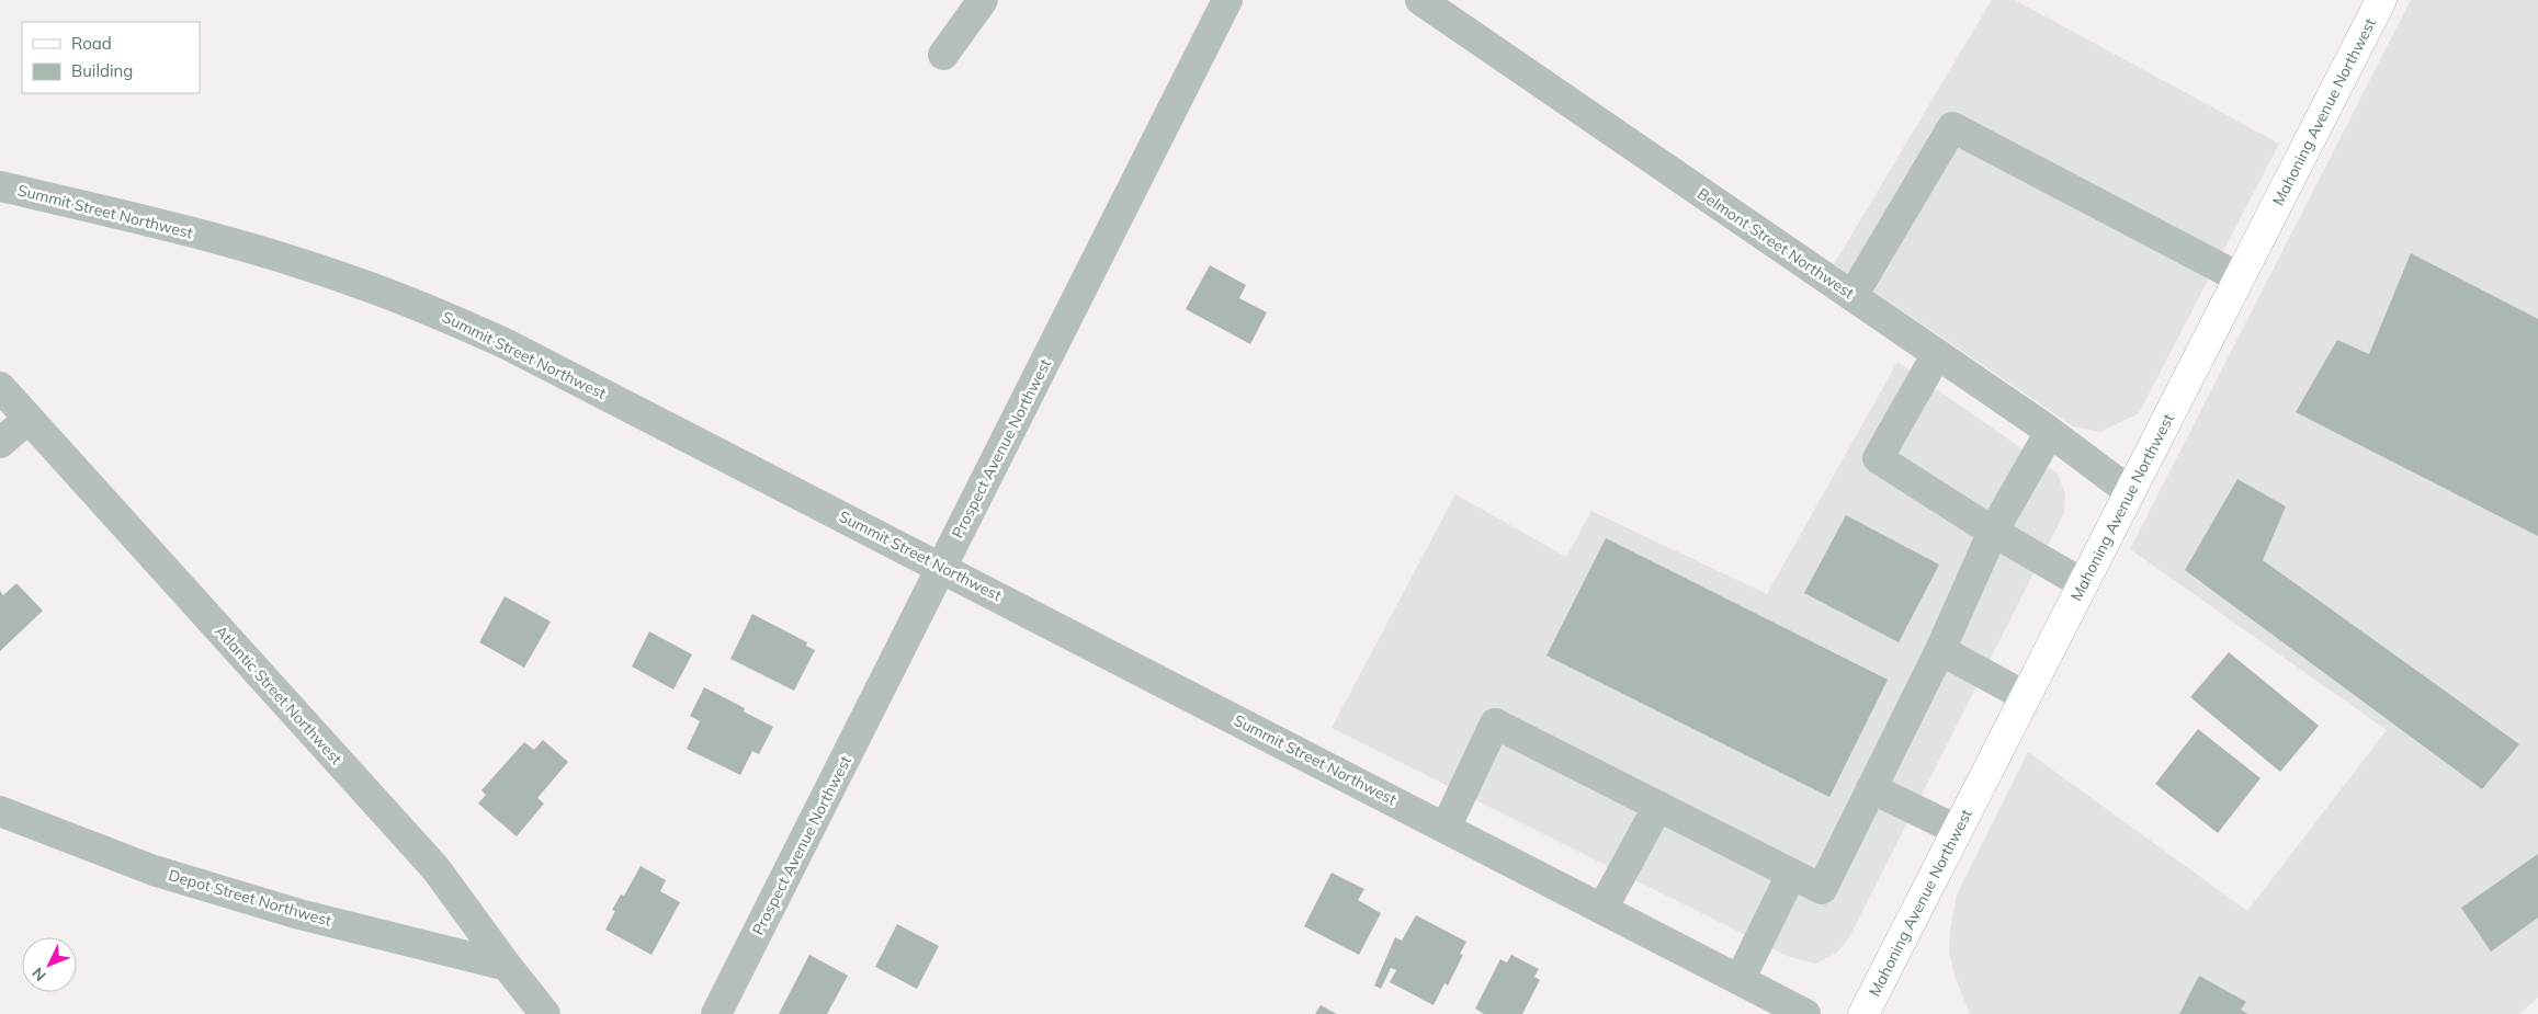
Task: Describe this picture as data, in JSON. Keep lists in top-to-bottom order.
{
  "streets": {
    "main road": ["Mahoning Avenue Northwest"],
    "street": [
      "Summit Street Northwest",
      "Belmont Street Northwest",
      "Prospect Avenue Northwest",
      "Atlantic Street Northwest",
      "Depot Street Northwest"
    ]
  },
  "crossings": [
    ["Mahoning Avenue Northwest", "Belmont Street Northwest"],
    ["Summit Street Northwest", "Prospect Avenue Northwest"],
    ["Atlantic Street Northwest", "Depot Street Northwest"]
  ],
  "legend": ["Road", "Building"],
  "north": "bottom left"
}
